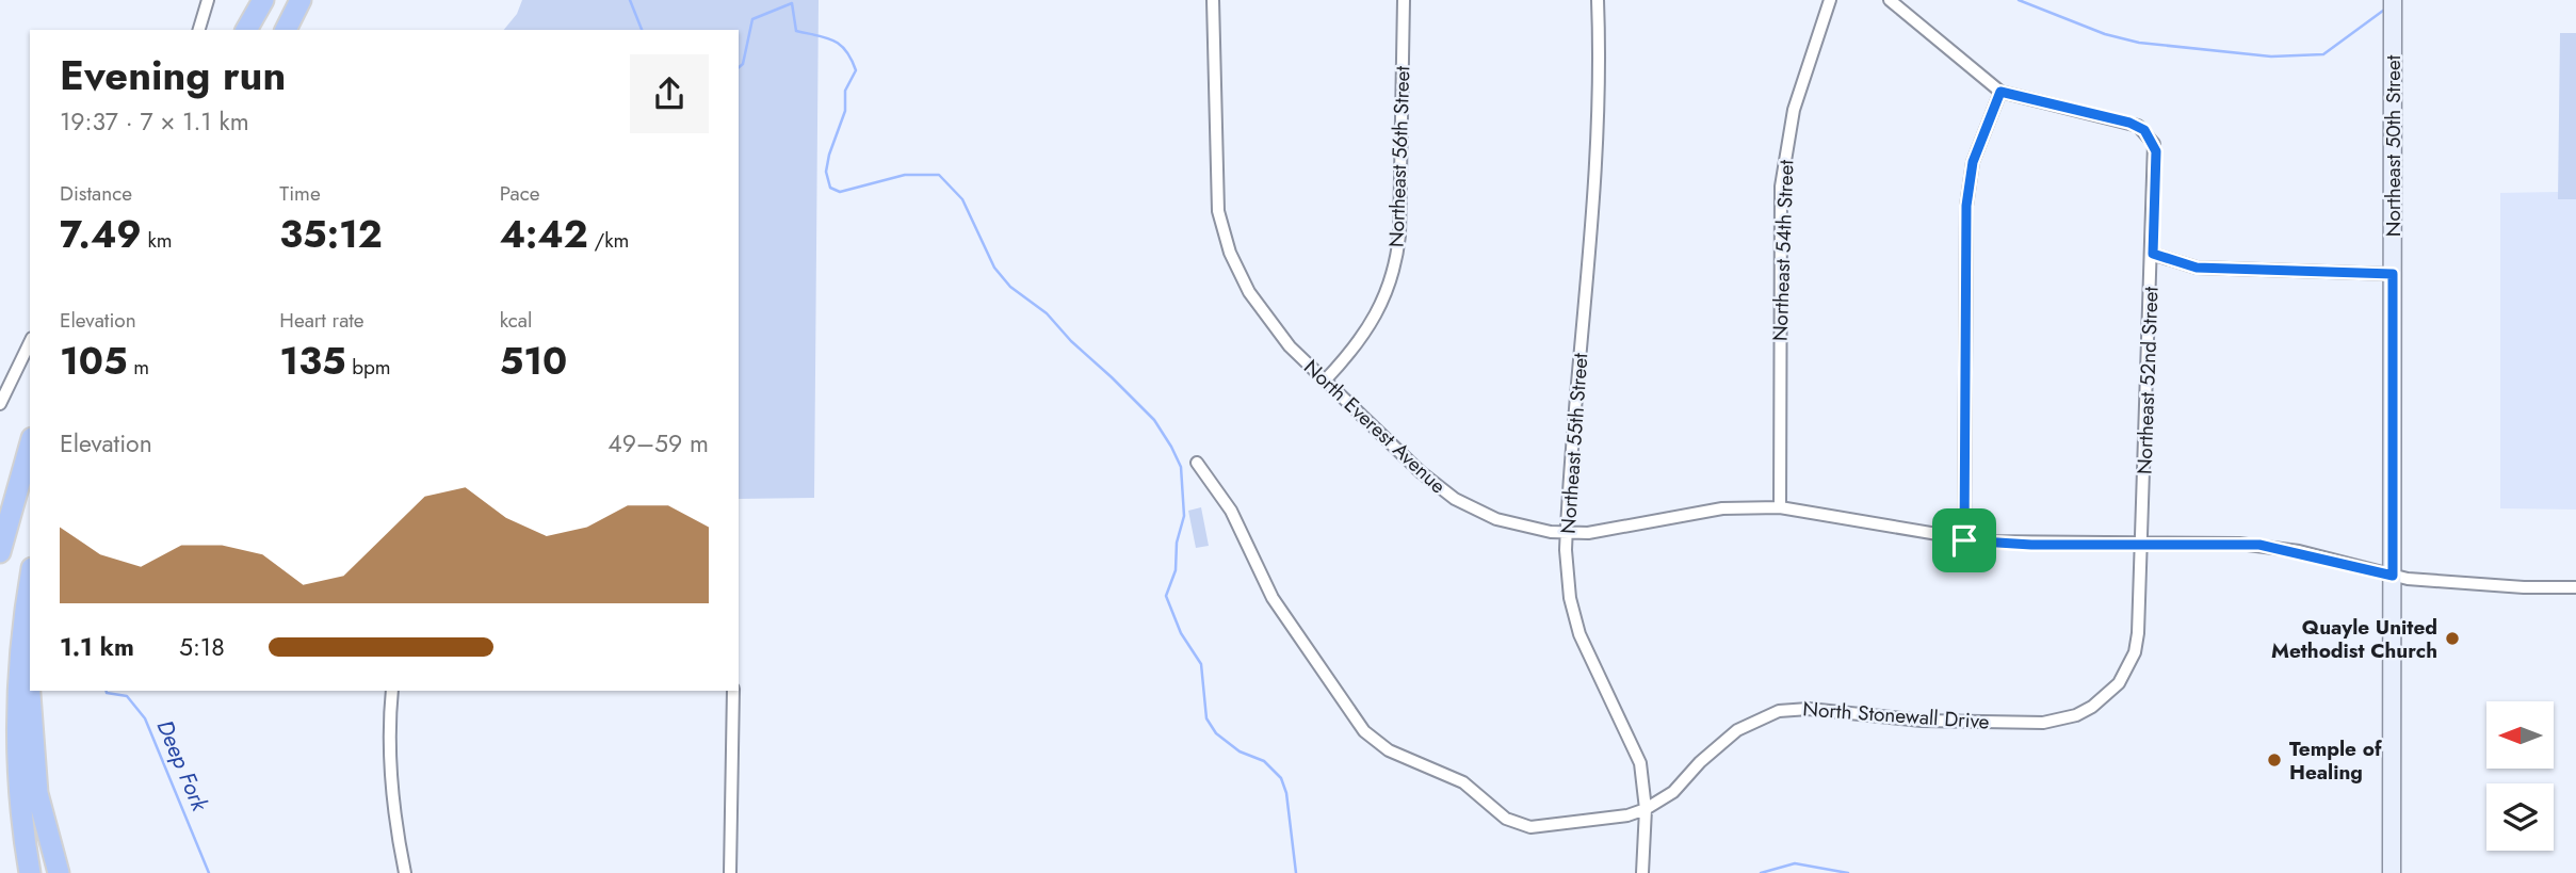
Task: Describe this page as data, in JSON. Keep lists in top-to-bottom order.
{
  "streets": {
    "street": [
      "Northeast 50th Street",
      "Northeast 56th Street",
      "Northeast 54th Street",
      "Northeast 52nd Street",
      "North Everest Avenue",
      "Northeast 55th Street",
      "North Stonewall Drive"
    ]
  },
  "crossings": [
    ["Northeast 50th Street", "North Everest Avenue"],
    ["Northeast 56th Street", "North Everest Avenue"],
    ["Northeast 54th Street", "North Everest Avenue"],
    ["Northeast 52nd Street", "North Everest Avenue"],
    ["Northeast 52nd Street", "North Stonewall Drive"],
    ["North Everest Avenue", "Northeast 55th Street"],
    ["North Everest Avenue", "North Stonewall Drive"],
    ["Northeast 55th Street", "North Stonewall Drive"]
  ],
  "water": ["Deep Fork"],
  "places": ["Quayle United Methodist Church", "Temple of Healing"],
  "north": "left",
  "page": {
    "heading": ["Evening run", "19:37 · 7 × 1.1 km"],
    "stats": [
      ["Distance", "7.49 km"],
      ["Time", "35:12"],
      ["Pace", "4:42 /km"],
      ["Elevation", "105 m"],
      ["Heart rate", "135 bpm"],
      ["kcal", "510"]
    ],
    "chart": ["Elevation", "49–59 m"],
    "list": [
      {
        "name": "1.1 km",
        "note": "5:18"
      }
    ]
  }
}
